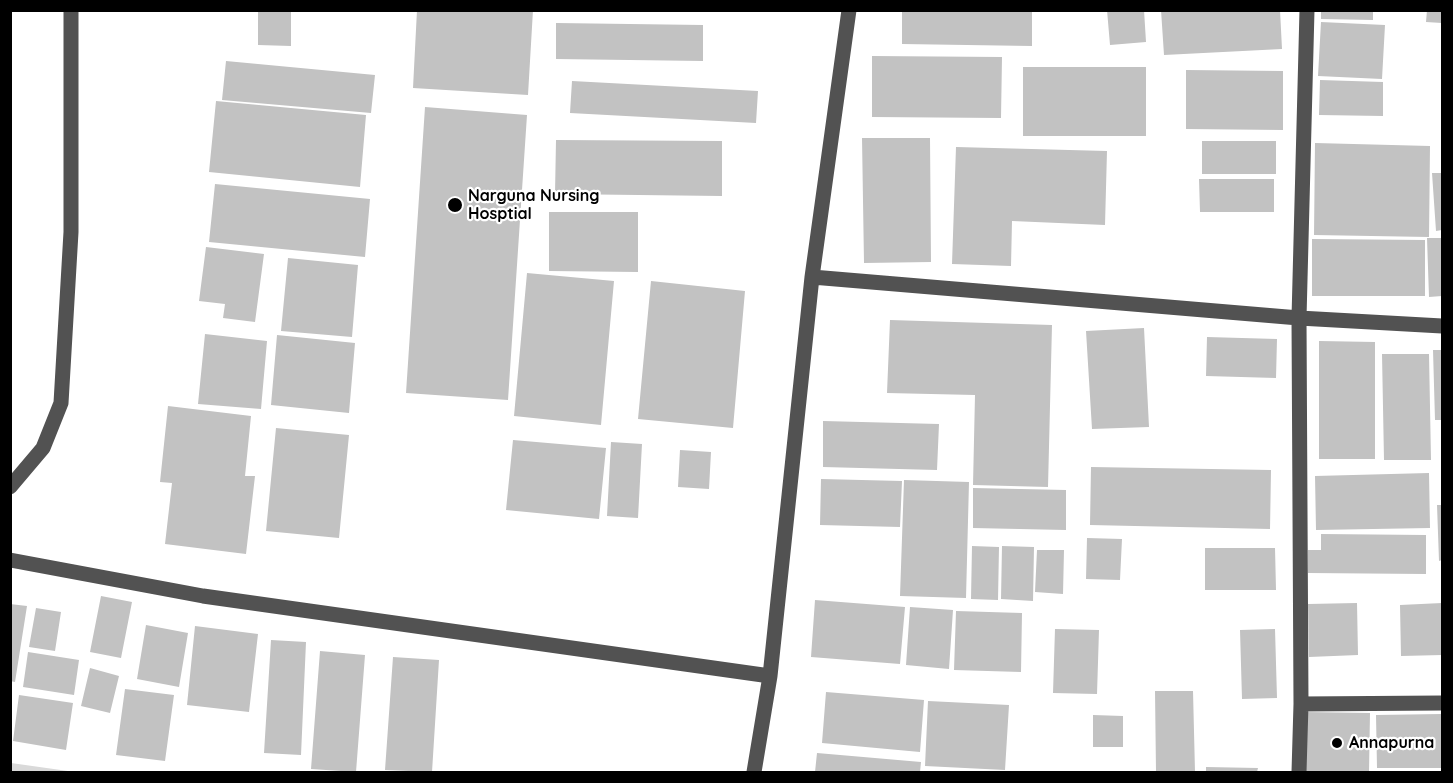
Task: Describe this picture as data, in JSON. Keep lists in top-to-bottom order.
{
  "places": ["Narguna Nursing Hosptial", "Annapurna"]
}
